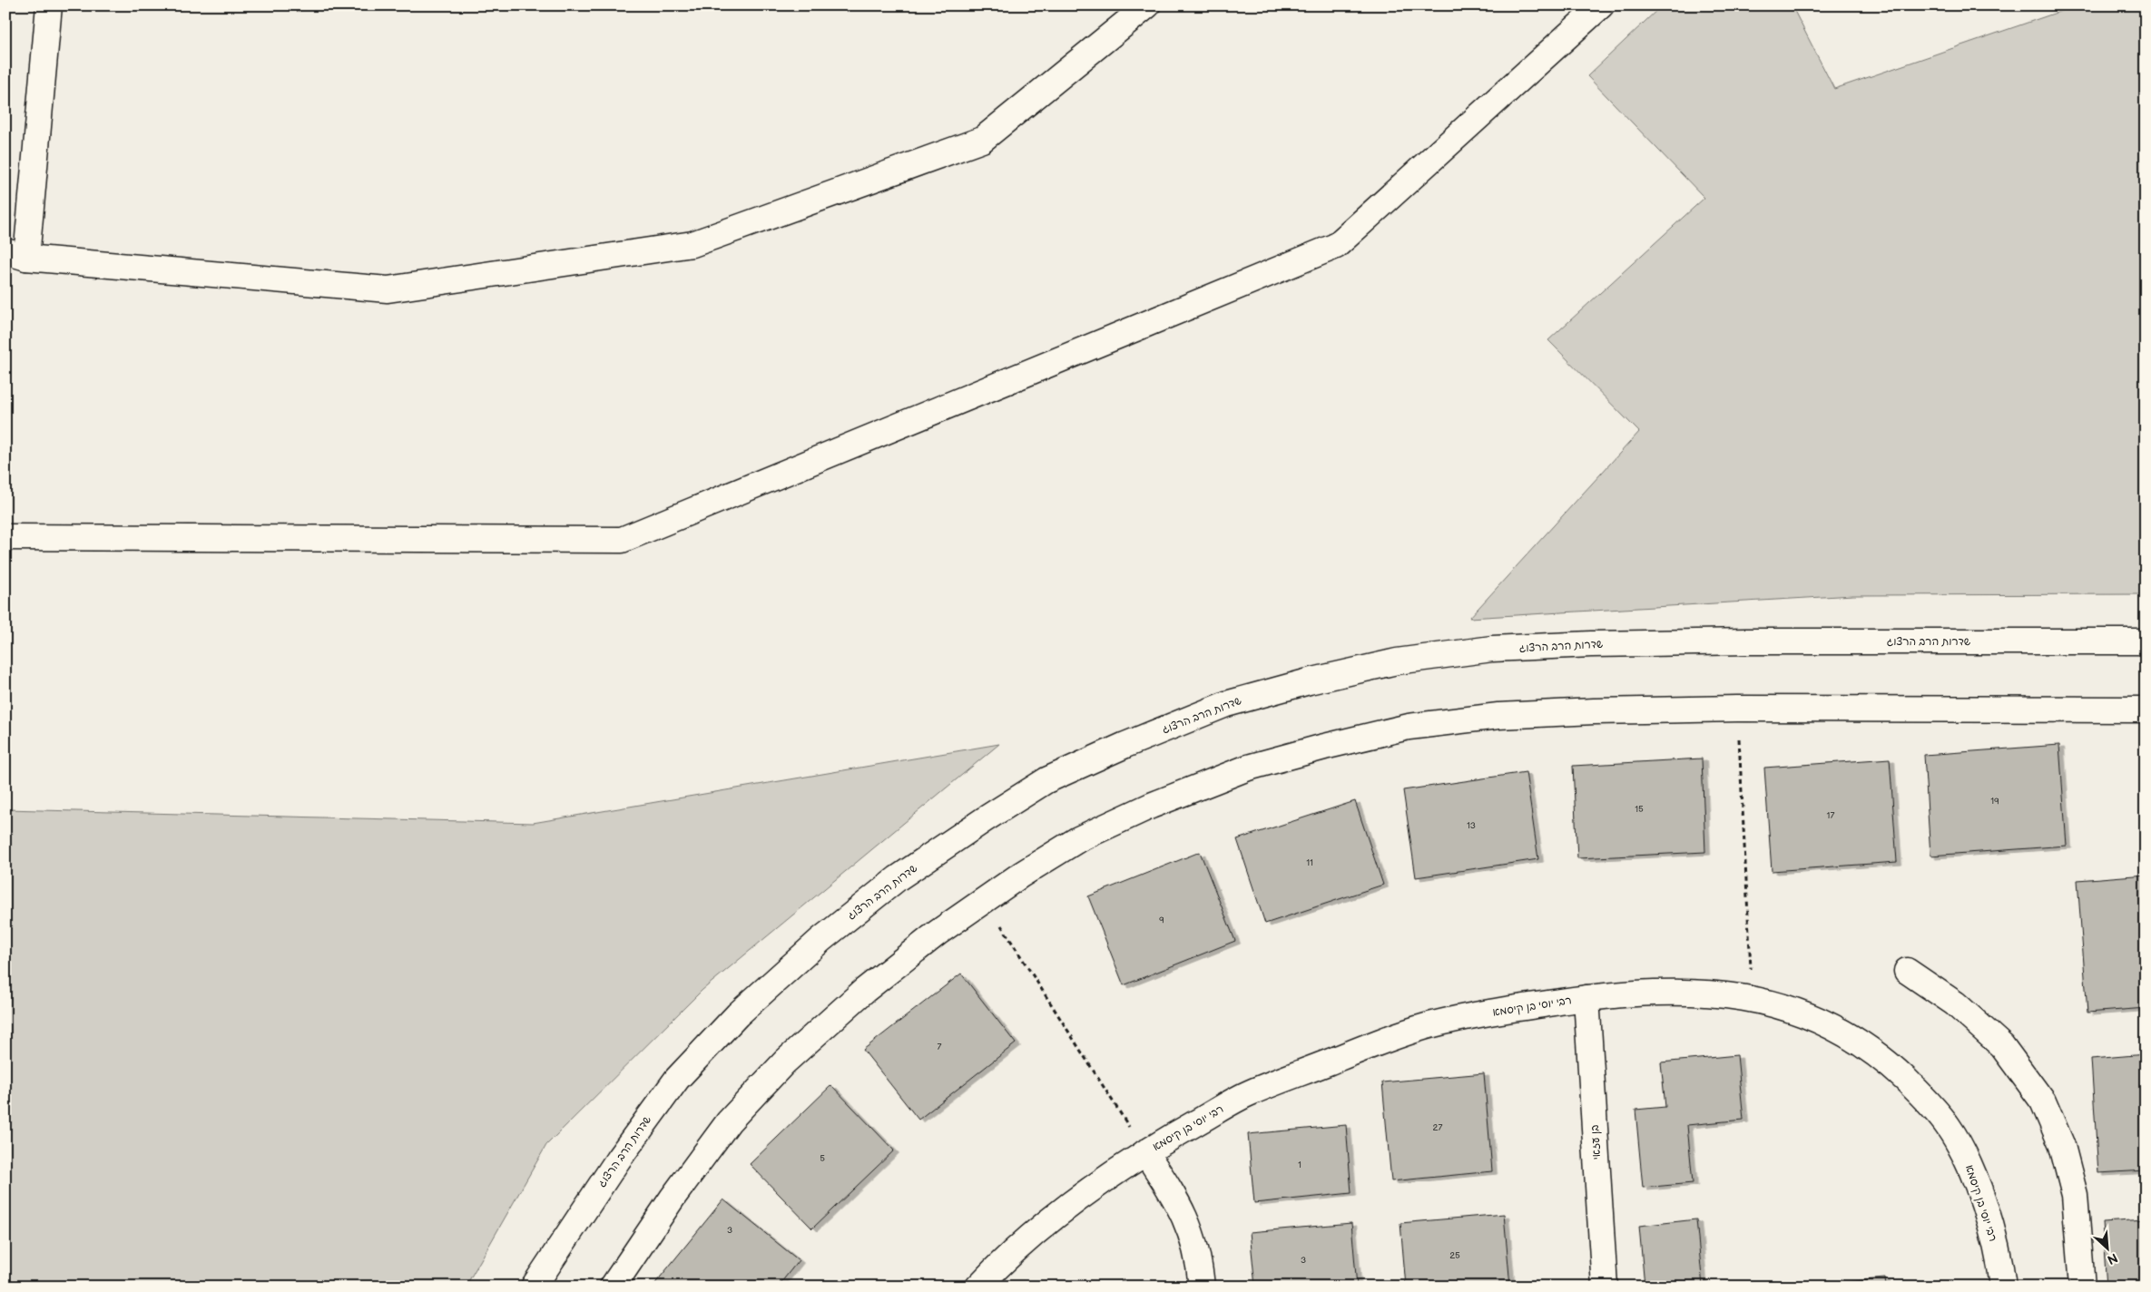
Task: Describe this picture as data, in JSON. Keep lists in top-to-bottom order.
{
  "streets": {
    "main road": ["שדרות הרב הרצוג", "רבי יוסי בן קיסמא", "בן עזאי"]
  },
  "crossings": [
    ["רבי יוסי בן קיסמא", "בן עזאי"]
  ],
  "house_numbers": [
    "19",
    "15",
    "17",
    "13",
    "11",
    "9",
    "7",
    "27",
    "5",
    "1",
    "3",
    "25",
    "3"
  ],
  "north": "bottom right"
}
